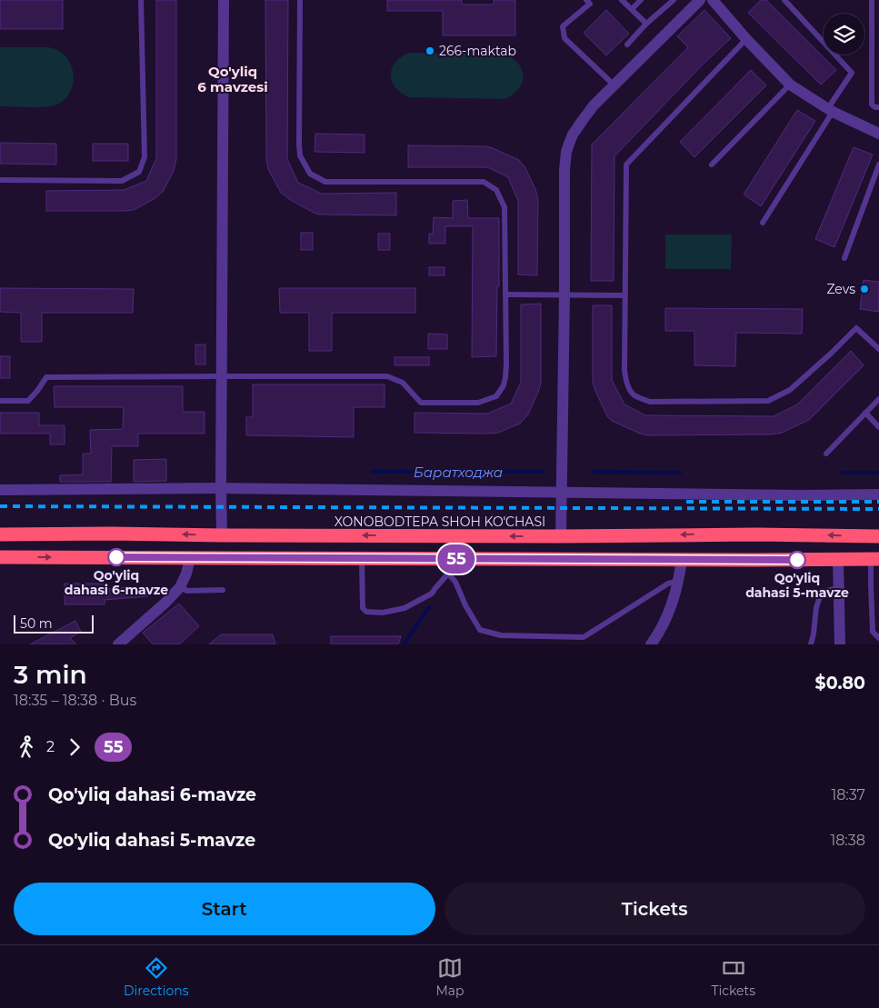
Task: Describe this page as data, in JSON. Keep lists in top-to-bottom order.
{
  "streets": {
    "highway": ["XONOBODTEPA SHOH KO'CHASI"]
  },
  "districts": ["Qo'yliq 6 mavzesi"],
  "water": ["Баратходжа"],
  "places": [
    "266-maktab",
    "Zevs",
    "Qo'yliq dahasi 6-mavze",
    "Qo'yliq dahasi 5-mavze"
  ],
  "lines": ["bus line 55"],
  "scale_bar": "50 m",
  "page": {
    "on_map": "55",
    "scale": "50 m",
    "heading": ["3 min", "18:35 – 18:38 · Bus", "$0.80"],
    "legs": ["2", "55"],
    "list": [
      {
        "name": "Qo'yliq dahasi 6-mavze",
        "value": "18:37"
      },
      {
        "name": "Qo'yliq dahasi 5-mavze",
        "value": "18:38"
      }
    ],
    "buttons": ["Start", "Tickets"],
    "tabs": ["Directions", "Map", "Tickets"]
  }
}
